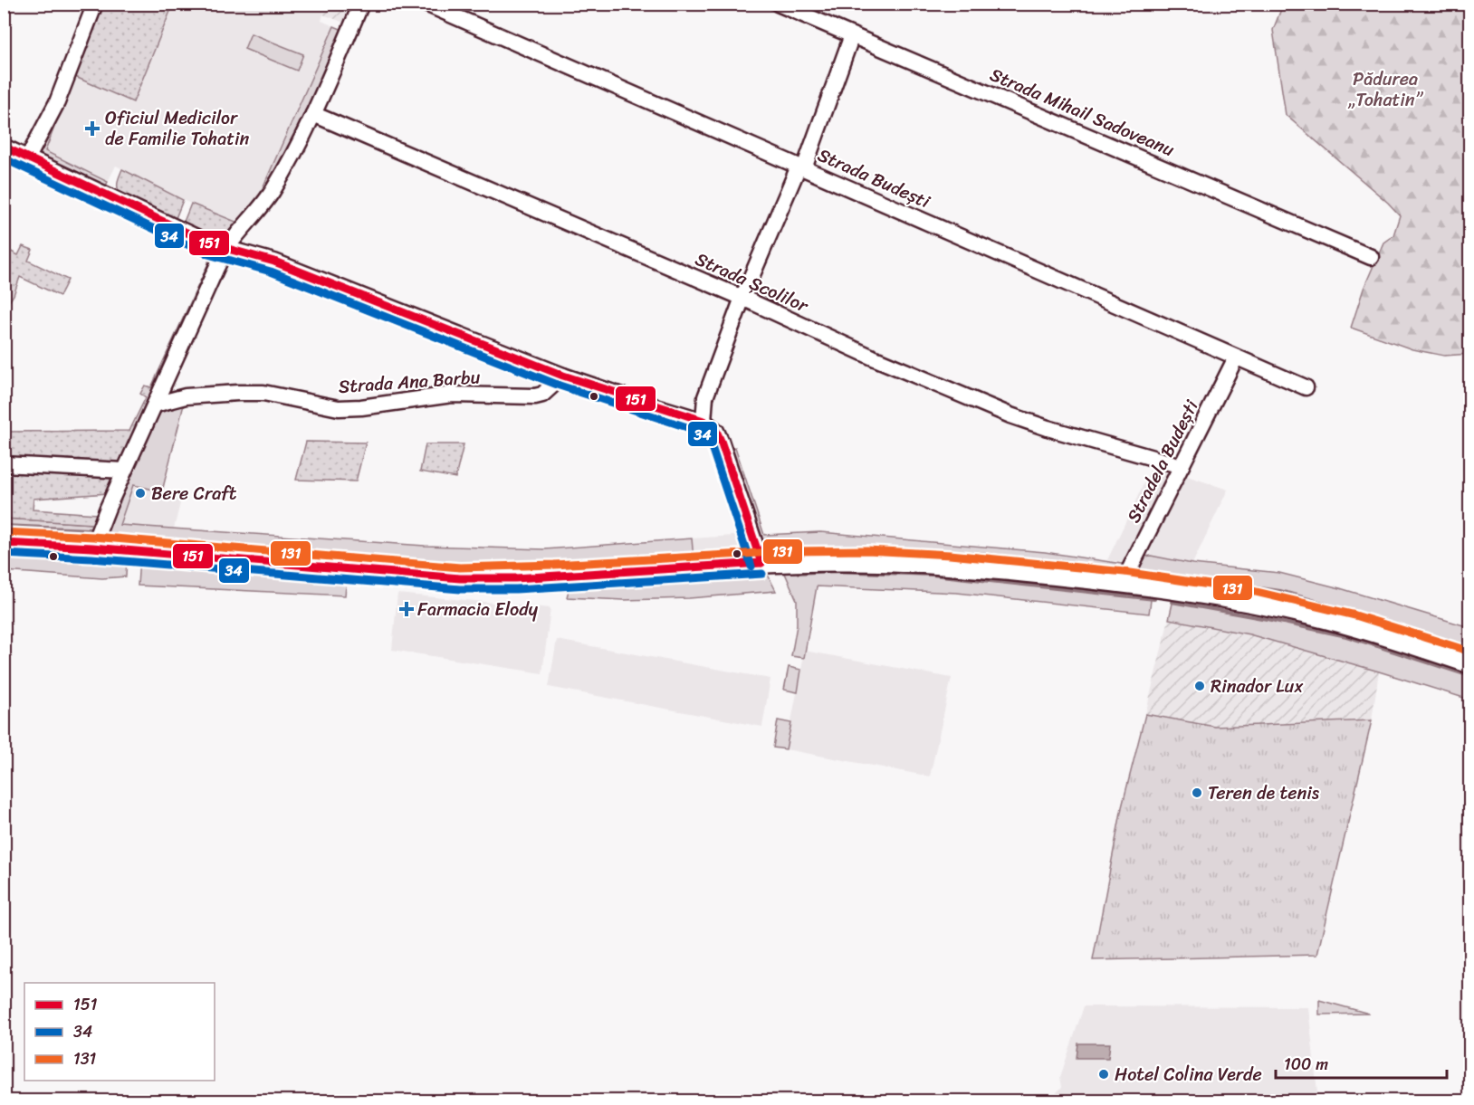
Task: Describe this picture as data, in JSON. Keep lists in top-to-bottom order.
{
  "streets": {
    "street": [
      "Strada Mihail Sadoveanu",
      "Strada Budești",
      "Strada Școlilor",
      "Strada Ana Barbu",
      "Stradela Budești"
    ]
  },
  "crossings": [
    ["Strada Budești", "Stradela Budești"],
    ["Strada Școlilor", "Stradela Budești"]
  ],
  "parks": ["Pădurea „Tohatin”"],
  "places": {
    "health": ["Oficiul Medicilor de Familie Tohatin", "Farmacia Elody"],
    "other": [
      "Bere Craft",
      "Rinador Lux",
      "Teren de tenis",
      "Hotel Colina Verde"
    ]
  },
  "lines": ["transit line 151", "transit line 34", "transit line 131"],
  "legend": ["151", "34", "131"],
  "scale_bar": "100 m"
}
